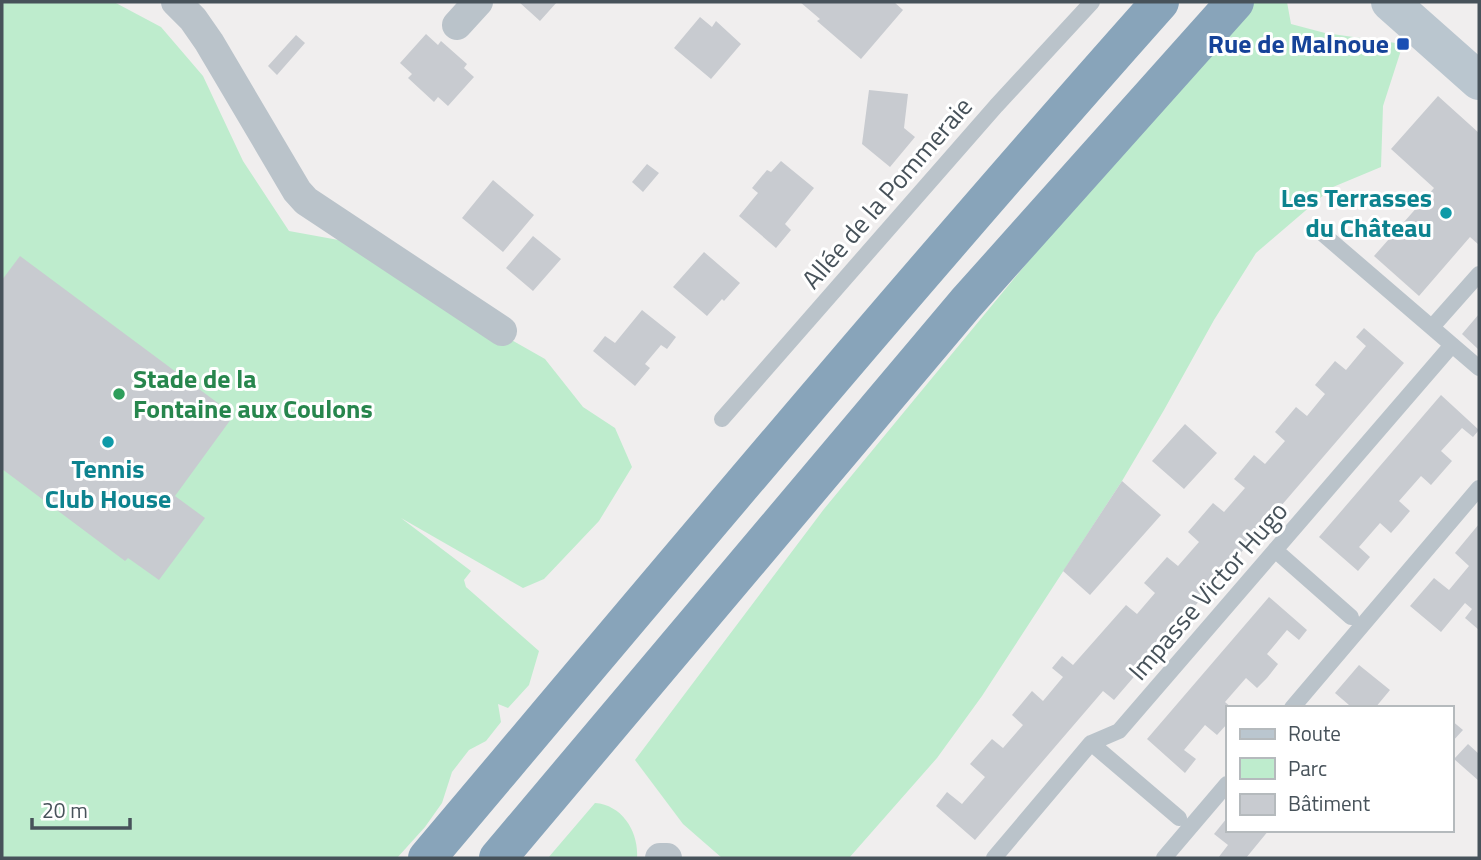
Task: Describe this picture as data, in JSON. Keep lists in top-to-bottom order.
{
  "streets": {
    "lane": ["Allée de la Pommeraie", "Impasse Victor Hugo"]
  },
  "places": {
    "transit": ["Rue de Malnoue"],
    "other": ["Les Terrasses du Château", "Stade de la Fontaine aux Coulons", "Tennis Club House"]
  },
  "legend": ["Route", "Parc", "Bâtiment"],
  "scale_bar": "20 m"
}
